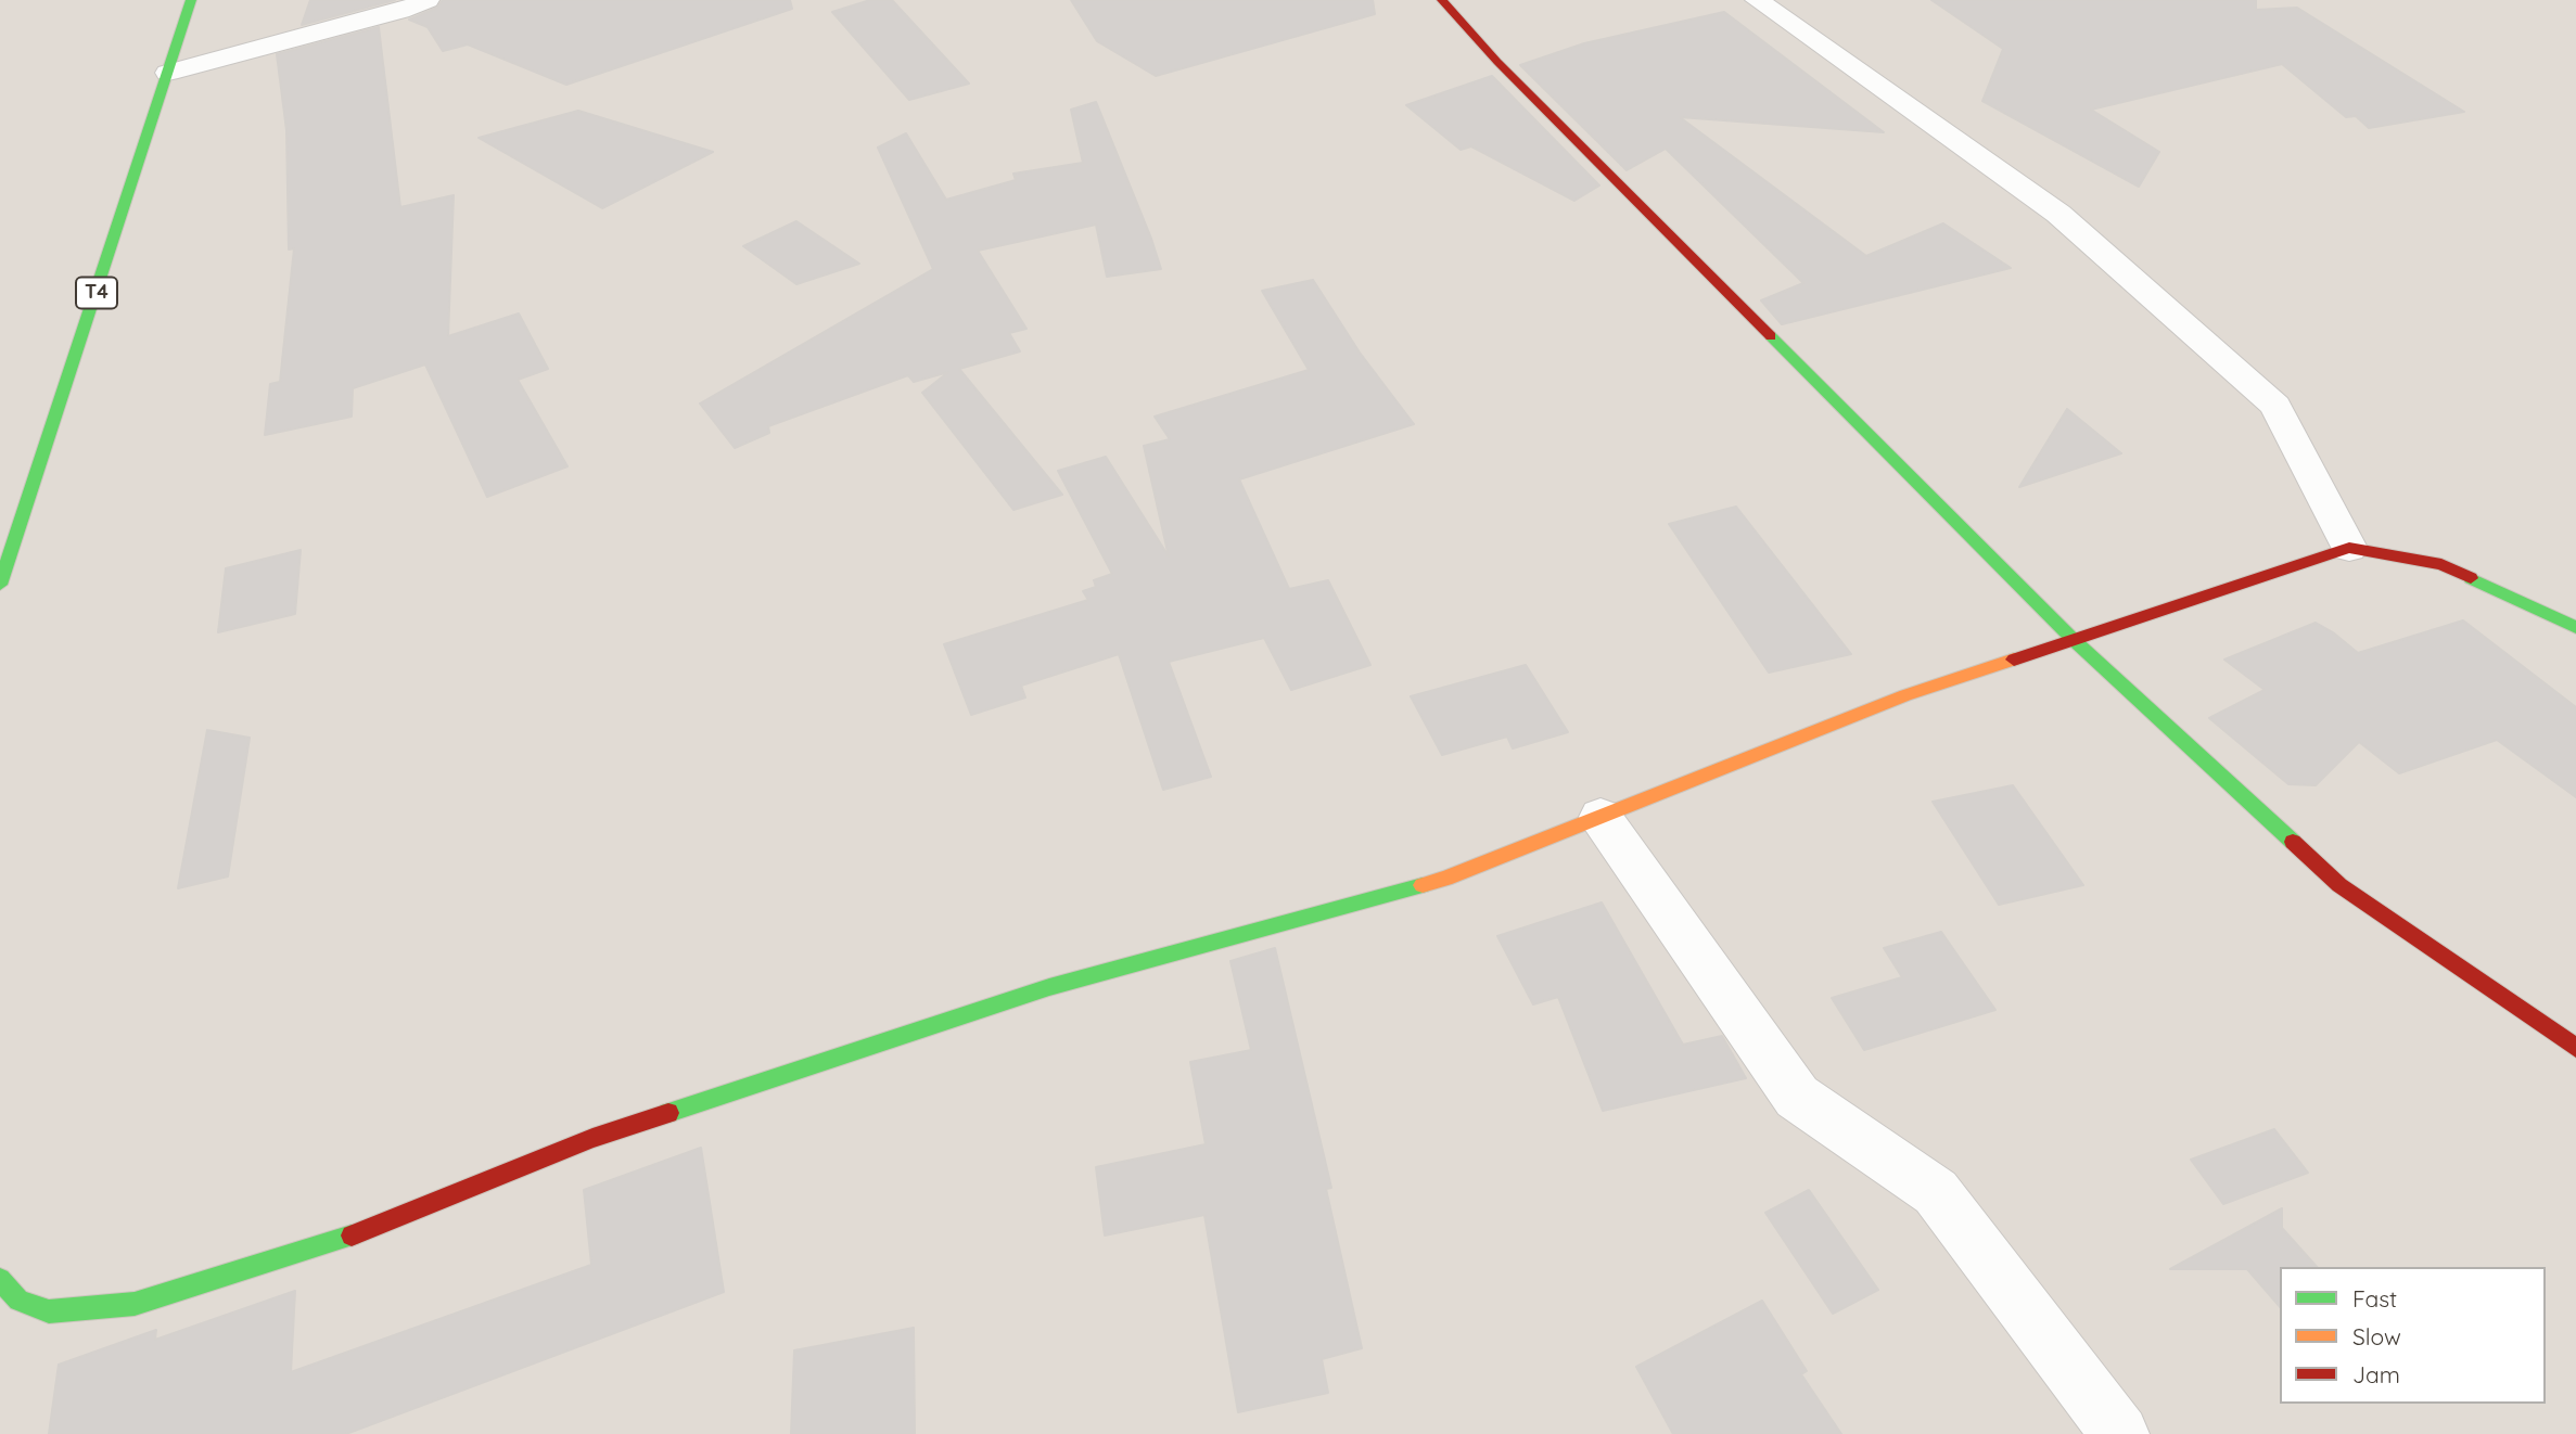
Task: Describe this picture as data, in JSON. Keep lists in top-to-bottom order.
{
  "streets": {
    "main road": ["T4"]
  },
  "legend": ["Fast", "Slow", "Jam"]
}
